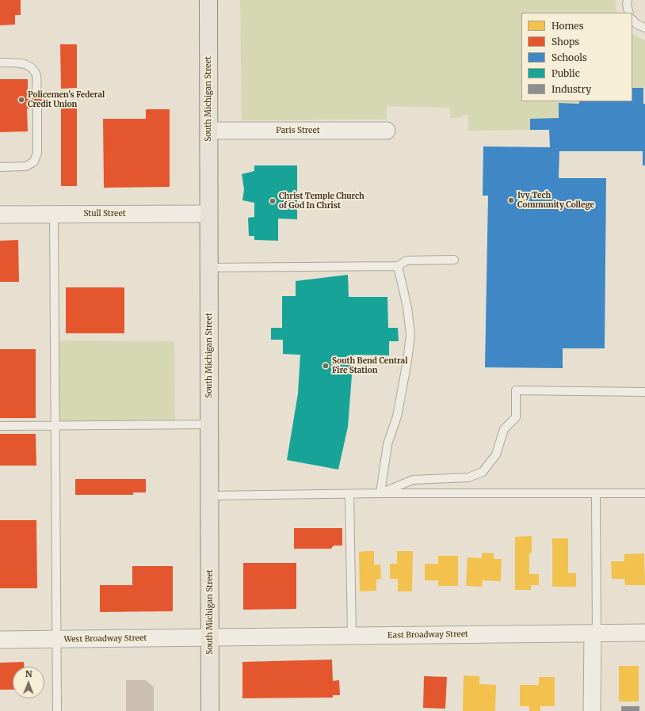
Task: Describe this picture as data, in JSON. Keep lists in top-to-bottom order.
{
  "streets": {
    "main road": ["South Michigan Street"],
    "street": [
      "Paris Street",
      "Stull Street",
      "East Broadway Street",
      "West Broadway Street"
    ]
  },
  "crossings": [
    ["South Michigan Street", "Paris Street"],
    ["South Michigan Street", "Stull Street"],
    ["South Michigan Street", "East Broadway Street"],
    ["South Michigan Street", "West Broadway Street"],
    ["East Broadway Street", "West Broadway Street"]
  ],
  "places": [
    "Policemen's Federal Credit Union",
    "Ivy Tech Community College",
    "Christ Temple Church of God In Christ",
    "South Bend Central Fire Station"
  ],
  "legend": [
    "Homes",
    "Shops",
    "Schools",
    "Public",
    "Industry"
  ],
  "north": "top"
}
